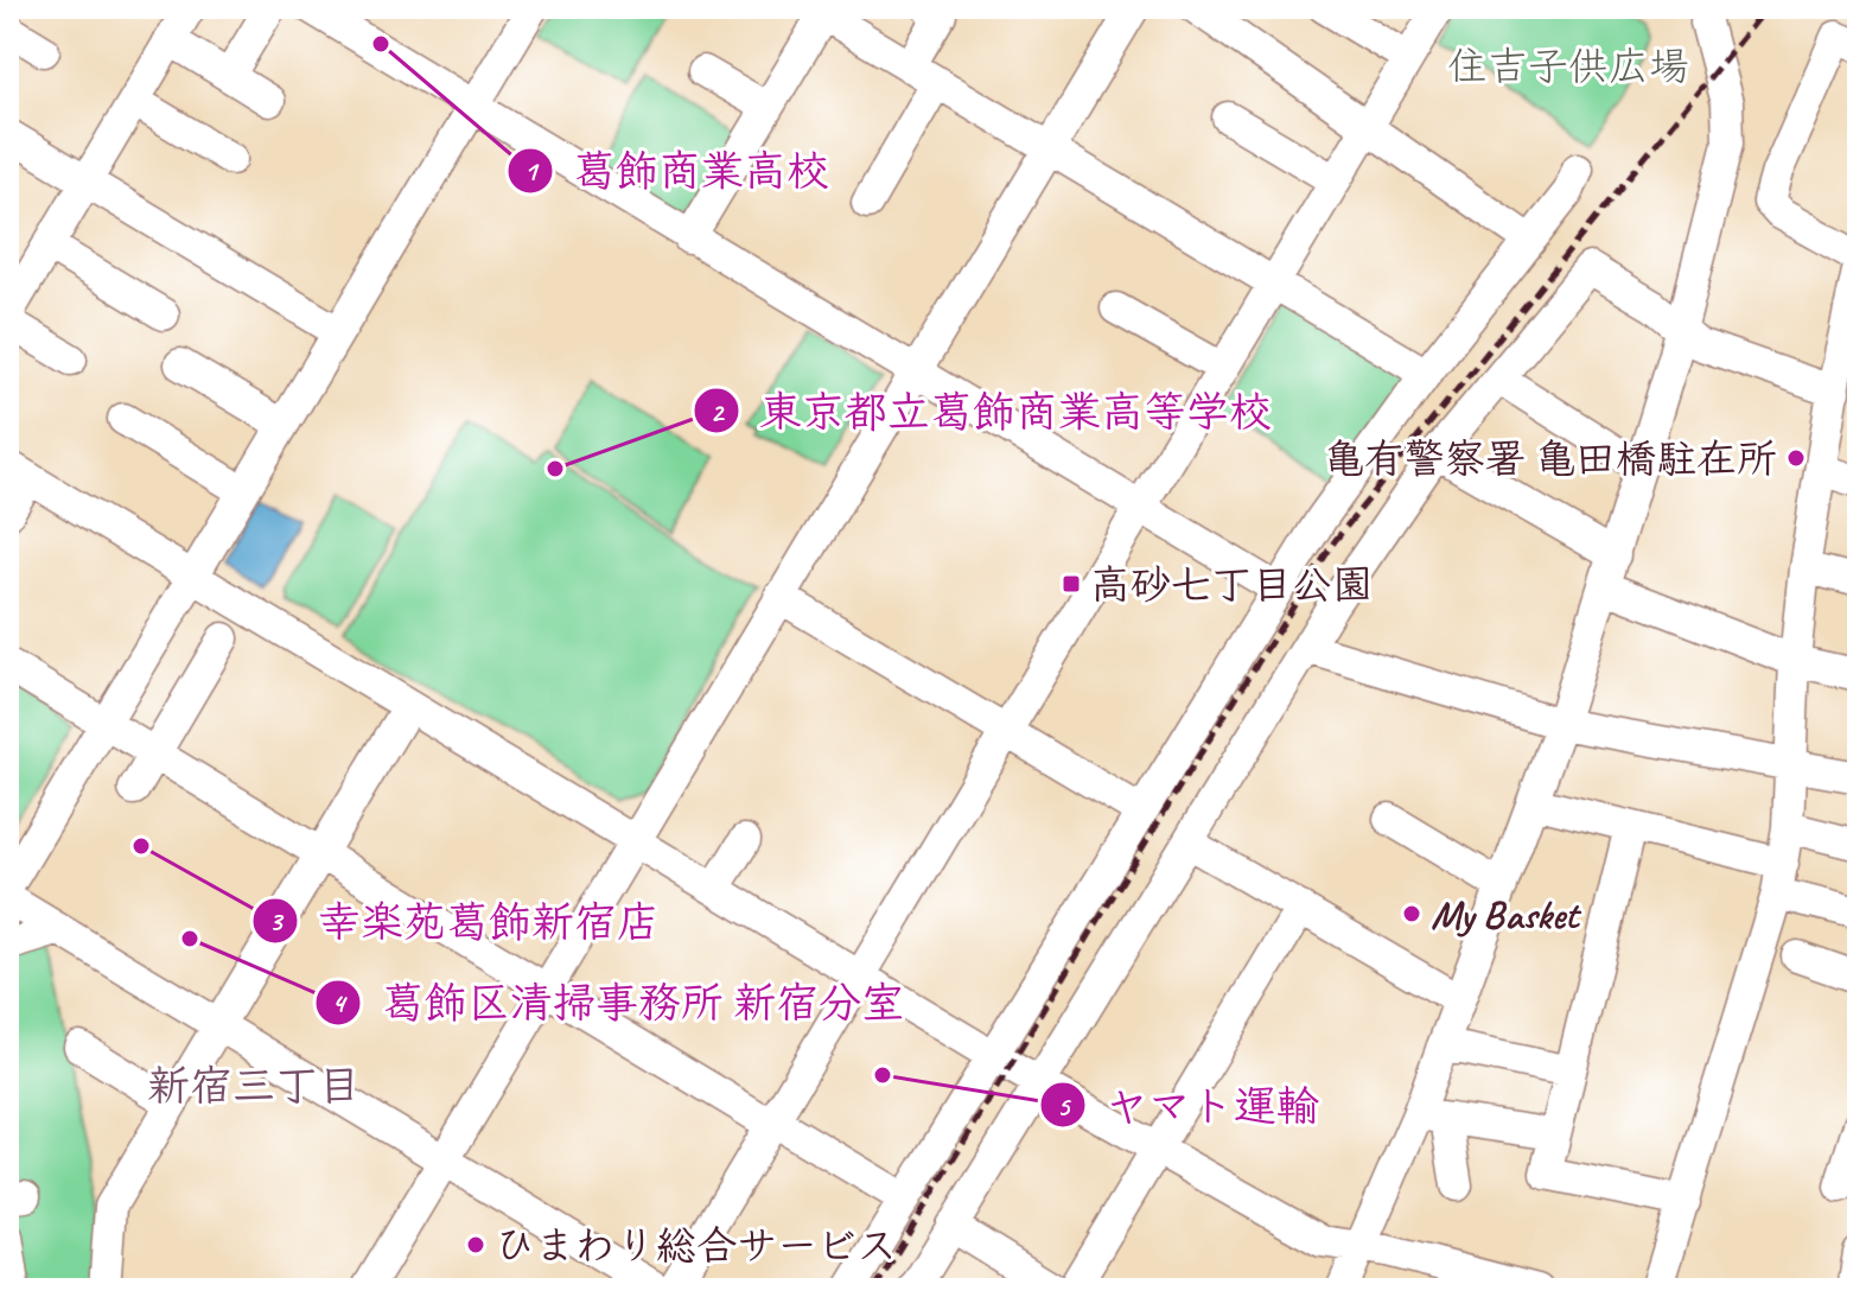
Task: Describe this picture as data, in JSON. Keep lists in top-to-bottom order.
{
  "districts": ["新宿三丁目"],
  "parks": ["住吉子供広場"],
  "places": {
    "other": [
      "葛飾商業高校",
      "亀有警察署 亀田橋駐在所",
      "東京都立葛飾商業高等学校",
      "幸楽苑葛飾新宿店",
      "My Basket",
      "葛飾区清掃事務所 新宿分室",
      "ヤマト運輸",
      "ひまわり総合サービス"
    ],
    "transit": ["高砂七丁目公園"]
  }
}
